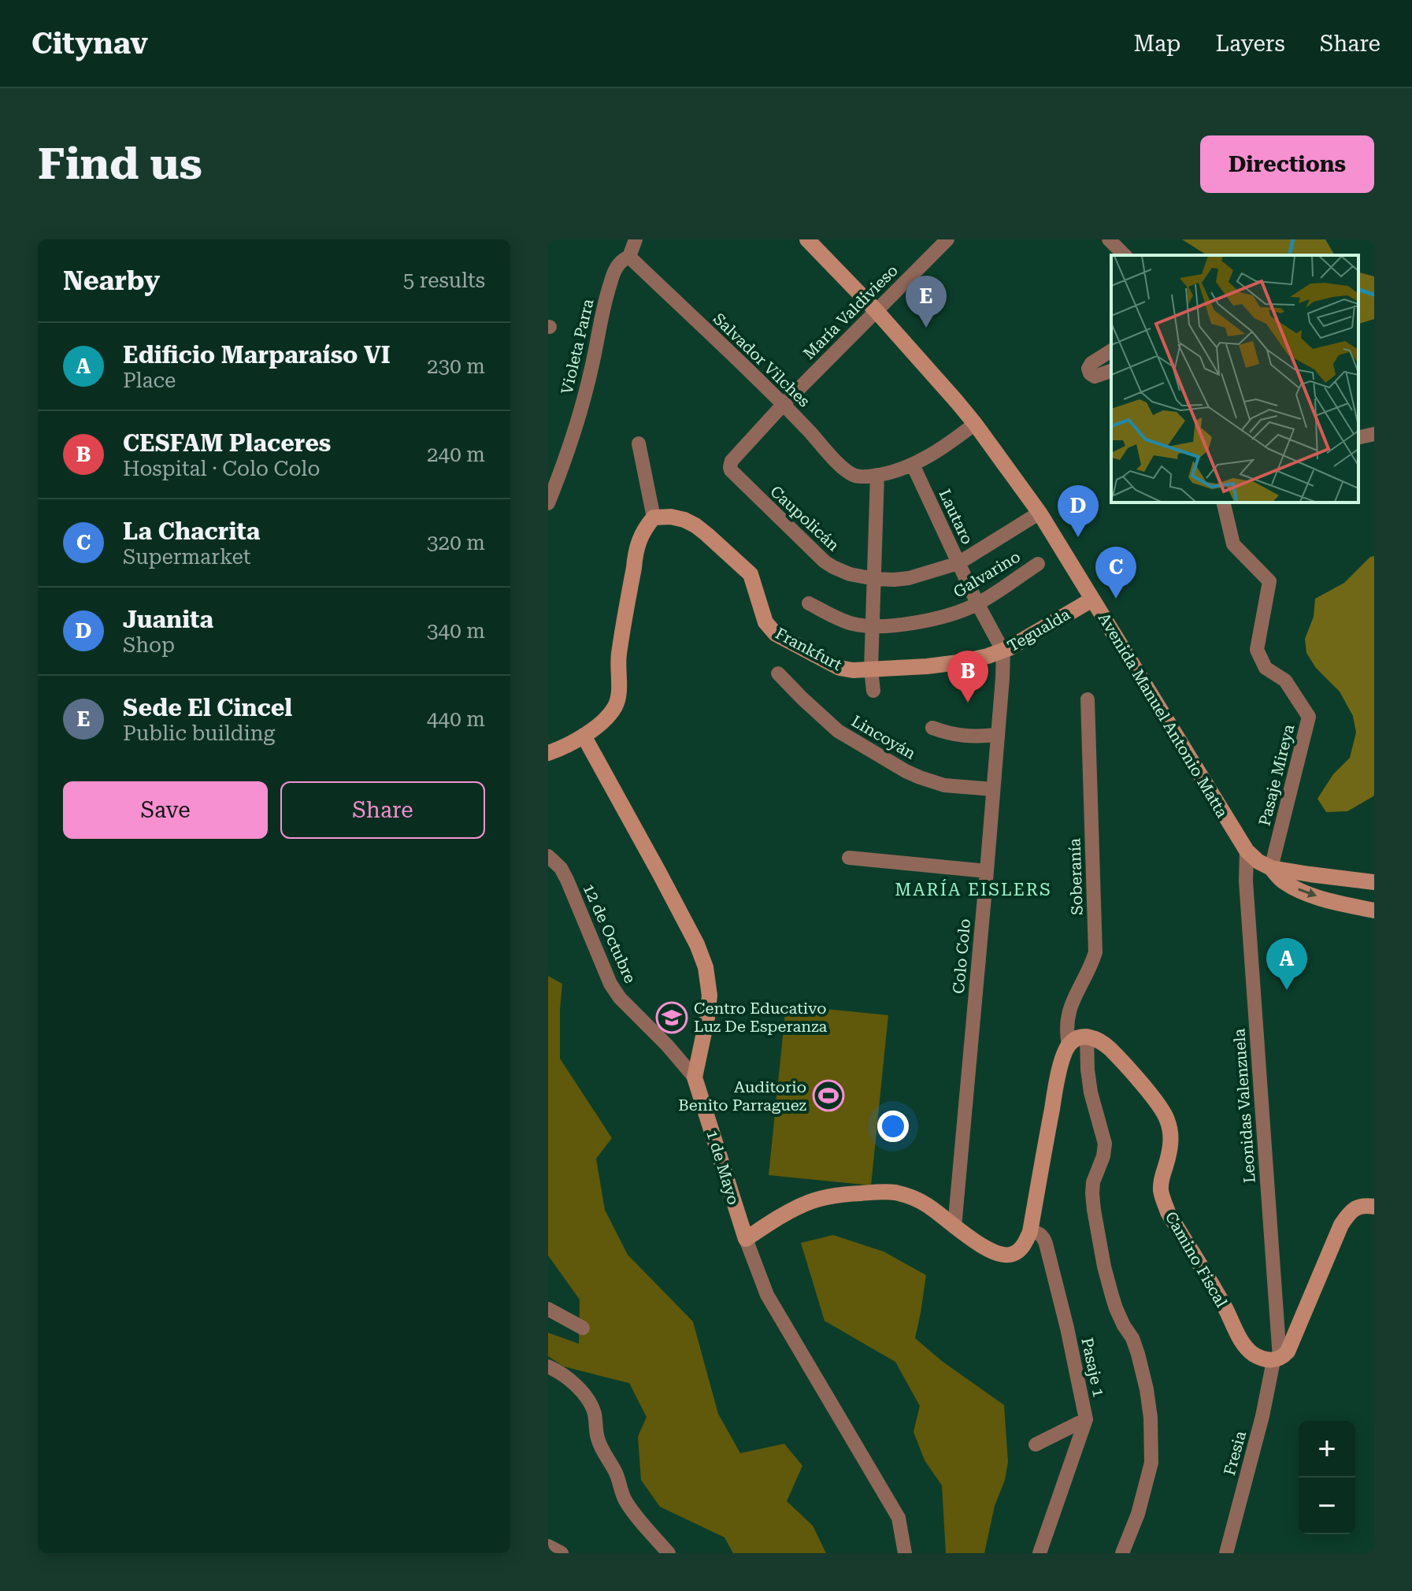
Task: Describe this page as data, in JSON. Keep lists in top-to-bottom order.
{
  "streets": {
    "street": [
      "María Valdivieso",
      "Violeta Parra",
      "Salvador Vilches",
      "Lautaro",
      "Caupolicán",
      "Galvarino",
      "Tegualda",
      "Frankfurt",
      "Avenida Manuel Antonio Matta",
      "Lincoyán",
      "Pasaje Mireya",
      "Soberanía",
      "12 de Octubre",
      "Colo Colo",
      "Leonidas Valenzuela",
      "1 de Mayo",
      "Camino Fiscal",
      "Pasaje 1",
      "Fresia"
    ]
  },
  "crossings": [
    ["María Valdivieso", "Salvador Vilches"],
    ["María Valdivieso", "Caupolicán"],
    ["María Valdivieso", "Avenida Manuel Antonio Matta"],
    ["Violeta Parra", "Salvador Vilches"],
    ["Lautaro", "Caupolicán"],
    ["Lautaro", "Galvarino"],
    ["Lautaro", "Tegualda"],
    ["Lautaro", "Colo Colo"],
    ["Caupolicán", "Avenida Manuel Antonio Matta"],
    ["Tegualda", "Frankfurt"],
    ["Tegualda", "Avenida Manuel Antonio Matta"],
    ["Tegualda", "Colo Colo"],
    ["Avenida Manuel Antonio Matta", "Pasaje Mireya"],
    ["Avenida Manuel Antonio Matta", "Leonidas Valenzuela"],
    ["Lincoyán", "Colo Colo"],
    ["12 de Octubre", "1 de Mayo"],
    ["Leonidas Valenzuela", "Camino Fiscal"],
    ["Leonidas Valenzuela", "Fresia"],
    ["Camino Fiscal", "Fresia"]
  ],
  "districts": ["MARÍA EISLERS"],
  "places": {
    "school or university": ["Centro Educativo Luz De Esperanza"],
    "sports": ["Auditorio Benito Parraguez"]
  },
  "page": {
    "header": "Citynav",
    "nav": ["Map", "Layers", "Share"],
    "buttons": [
      "Directions",
      ["Save", "Share"]
    ],
    "title": "Find us",
    "heading": ["Nearby", "5 results"],
    "pins": [
      "E",
      "D",
      "C",
      "B",
      "A"
    ],
    "list": [
      {
        "mark": "A",
        "name": "Edificio Marparaíso VI",
        "note": "Place",
        "value": "230 m"
      },
      {
        "mark": "B",
        "name": "CESFAM Placeres",
        "note": "Hospital · Colo Colo",
        "value": "240 m"
      },
      {
        "mark": "C",
        "name": "La Chacrita",
        "note": "Supermarket",
        "value": "320 m"
      },
      {
        "mark": "D",
        "name": "Juanita",
        "note": "Shop",
        "value": "340 m"
      },
      {
        "mark": "E",
        "name": "Sede El Cincel",
        "note": "Public building",
        "value": "440 m"
      }
    ],
    "map_buttons": ["+", "−"]
  }
}
